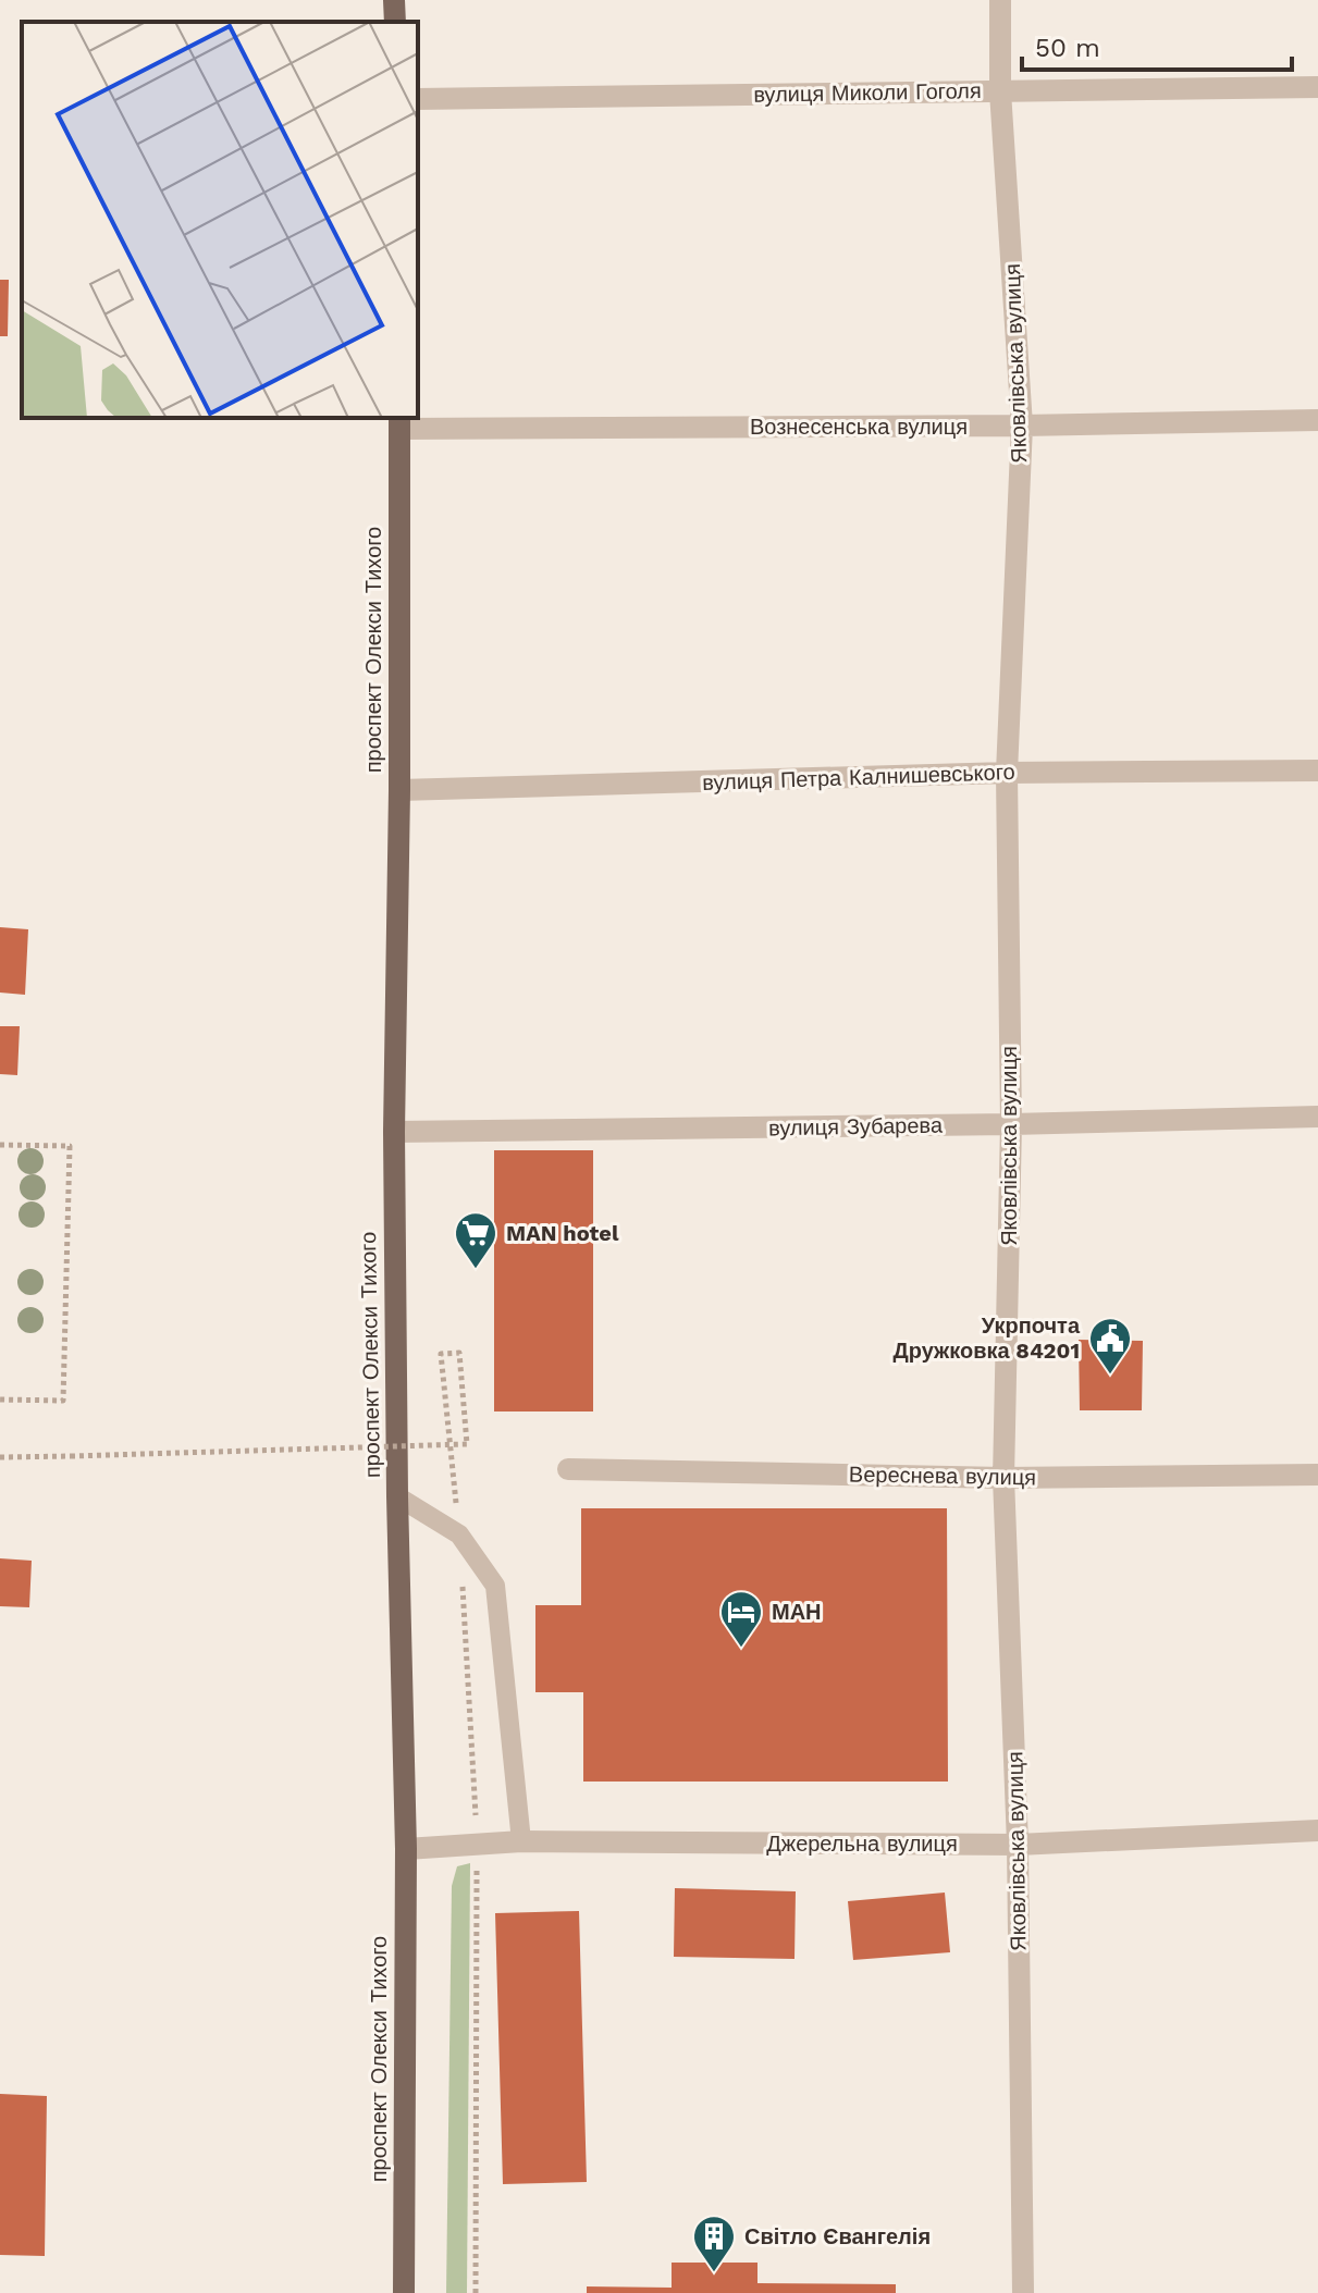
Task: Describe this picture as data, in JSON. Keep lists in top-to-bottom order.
{
  "streets": {
    "main road": ["проспект Олекси Тихого"],
    "street": [
      "вулиця Миколи Гоголя",
      "Яковлівська вулиця",
      "Вознесенська вулиця",
      "вулиця Петра Калнишевського",
      "вулиця Зубарева",
      "Вереснева вулиця",
      "Джерельна вулиця"
    ]
  },
  "crossings": [
    ["вулиця Миколи Гоголя", "Яковлівська вулиця"],
    ["Яковлівська вулиця", "Вознесенська вулиця"],
    ["Яковлівська вулиця", "вулиця Петра Калнишевського"],
    ["Яковлівська вулиця", "вулиця Зубарева"],
    ["Яковлівська вулиця", "Вереснева вулиця"],
    ["Яковлівська вулиця", "Джерельна вулиця"],
    ["Вознесенська вулиця", "проспект Олекси Тихого"],
    ["проспект Олекси Тихого", "вулиця Петра Калнишевського"],
    ["проспект Олекси Тихого", "вулиця Зубарева"],
    ["проспект Олекси Тихого", "Джерельна вулиця"]
  ],
  "places": {
    "supermarket": ["MAN hotel"],
    "public building": ["Укрпочта Дружковка 84201"],
    "hotel": ["МАН"],
    "building": ["Світло Євангелія"]
  },
  "scale_bar": "50 m"
}
